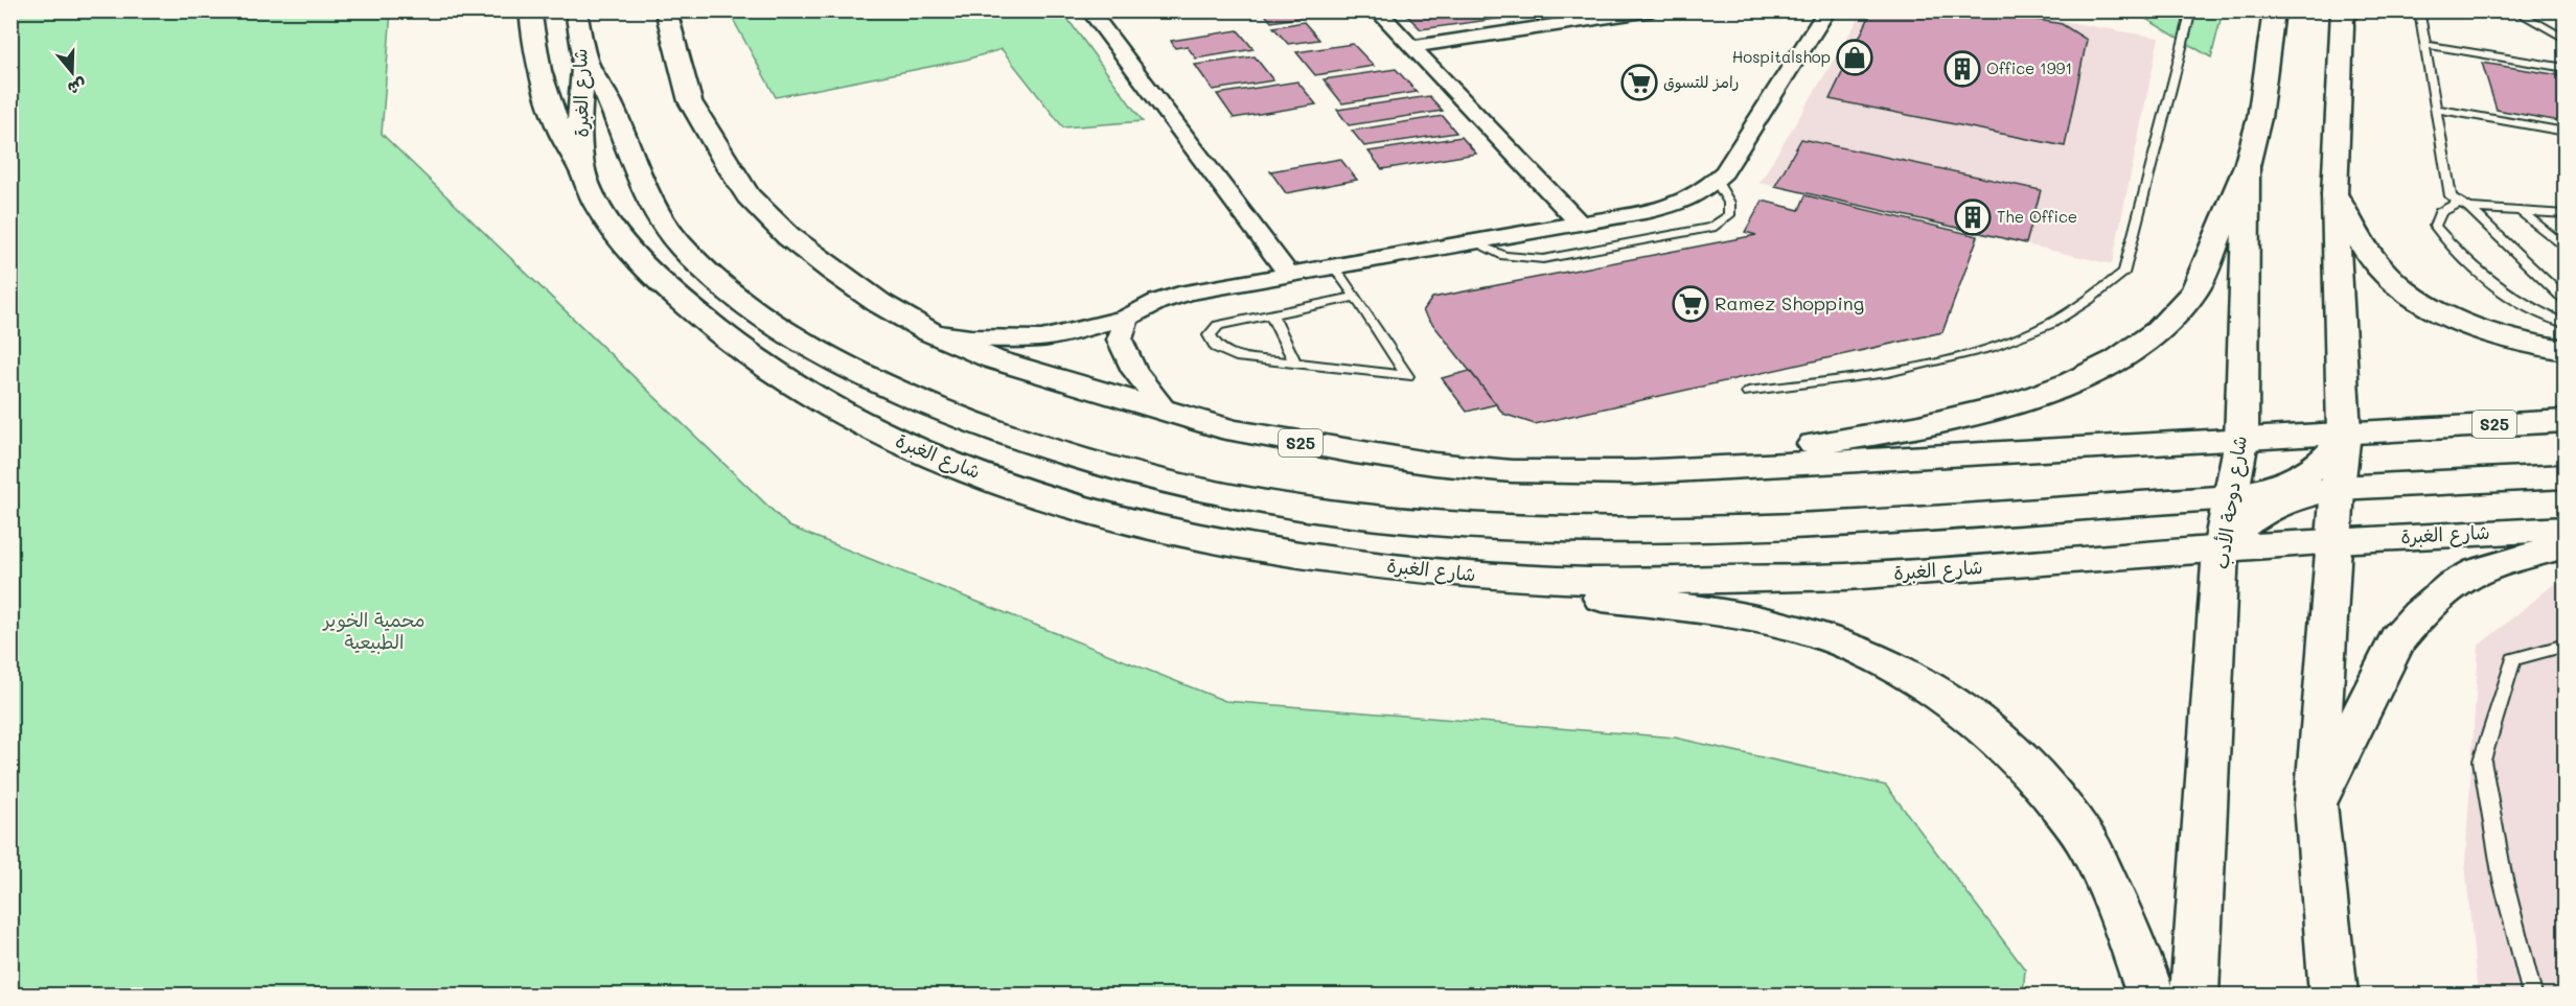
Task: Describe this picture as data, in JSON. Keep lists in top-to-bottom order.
{
  "streets": {
    "main road": ["شارع الغبرة", "S25", "شارع دوحة الأدب"]
  },
  "crossings": [
    ["شارع الغبرة", "شارع دوحة الأدب"],
    ["S25", "شارع دوحة الأدب"]
  ],
  "parks": ["محمية الخوير الطبيعية"],
  "places": {
    "shop": ["Hospitalshop"],
    "building": ["Office 1991", "The Office"],
    "supermarket": ["رامز للتسوق", "Ramez Shopping"]
  },
  "north": "bottom"
}
